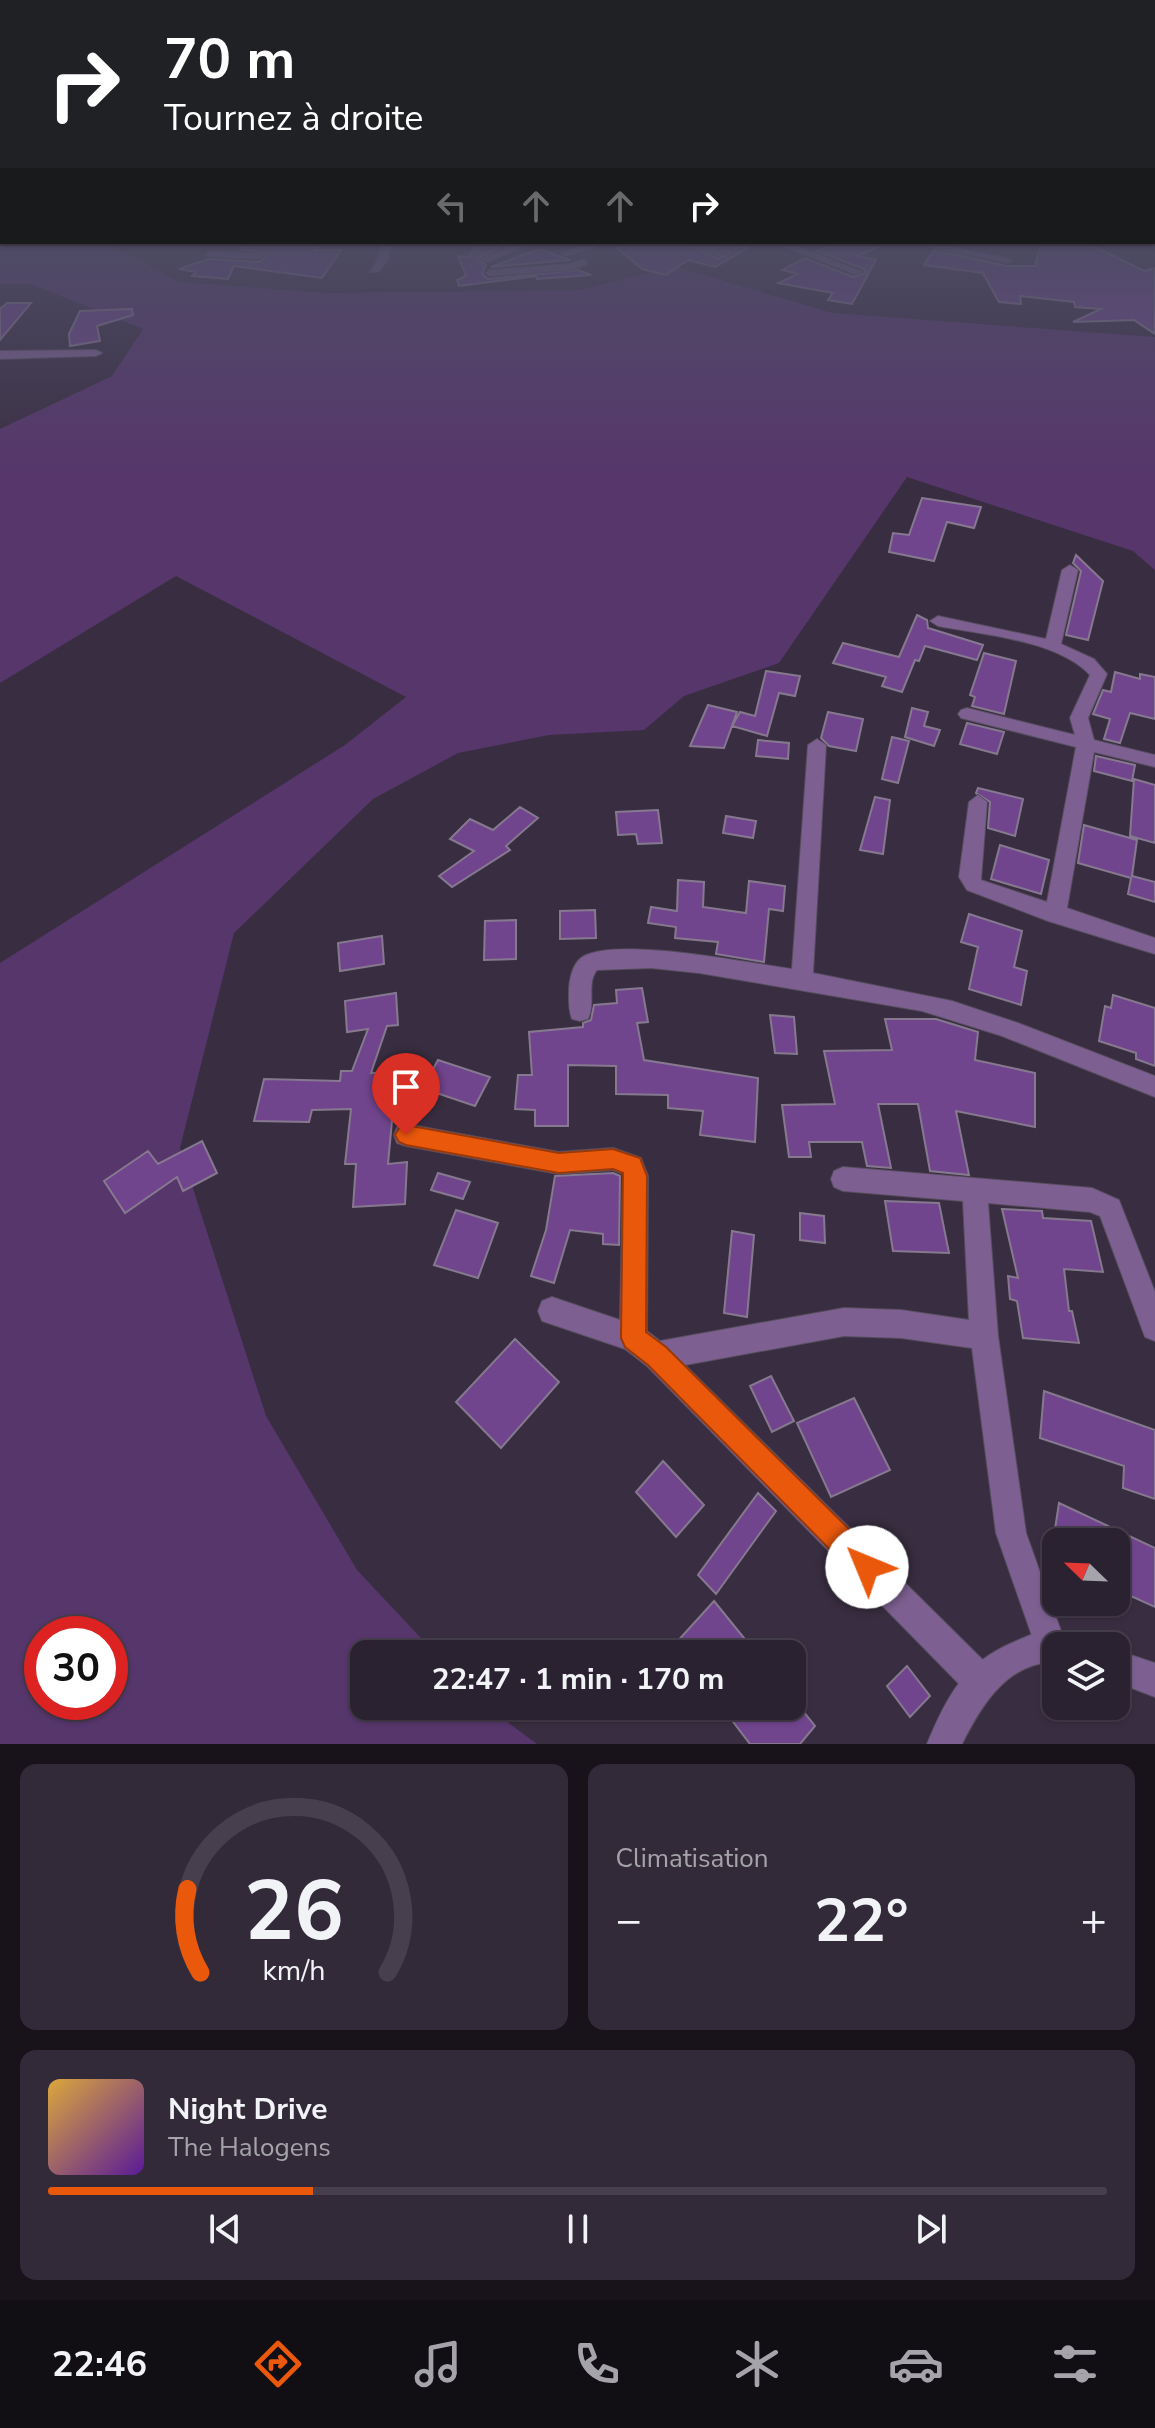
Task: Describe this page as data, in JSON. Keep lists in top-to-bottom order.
{
  "north": "top left",
  "page": {
    "turn": ["70 m", "Tournez à droite"],
    "limit": "30",
    "trip": "22:47 · 1 min · 170 m",
    "tile": "Climatisation",
    "heat": ["−", "22°", "+"],
    "song": ["Night Drive", "The Halogens"],
    "tabs": "22:46",
    "gauge": ["26", "km/h"]
  }
}
